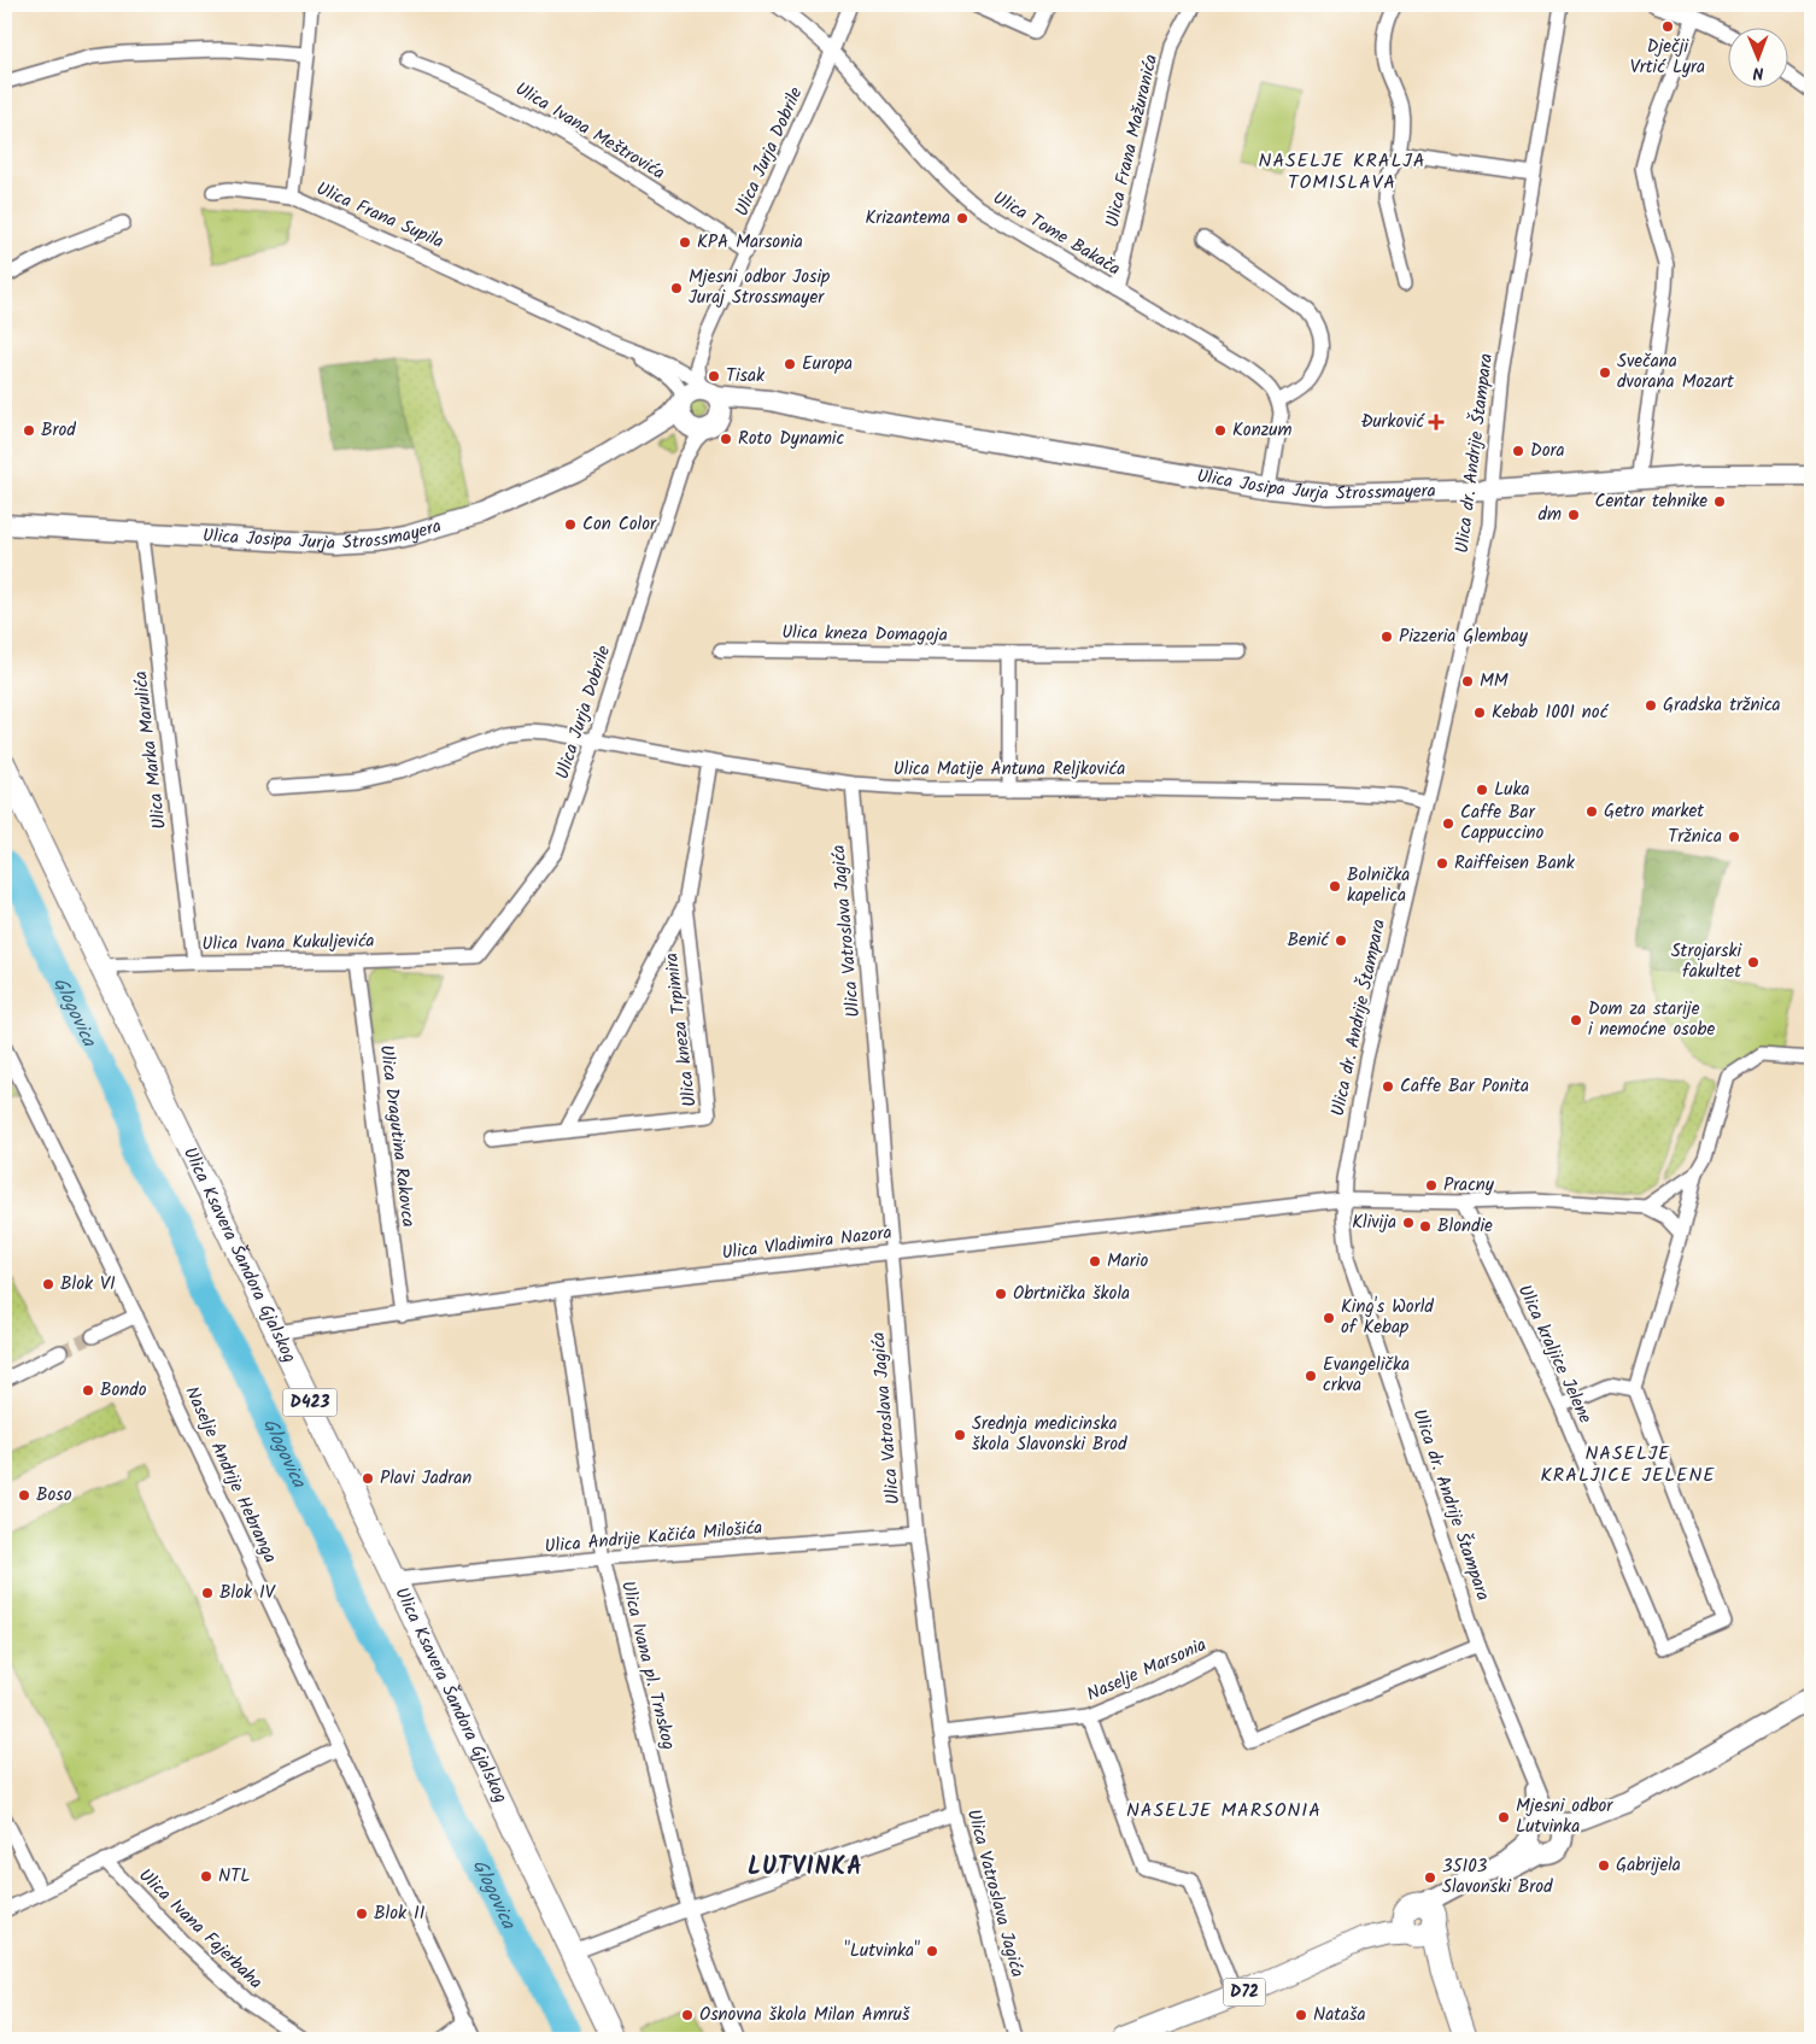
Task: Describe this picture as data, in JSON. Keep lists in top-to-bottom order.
{
  "streets": {
    "main road": [
      "Ulica Josipa Jurja Strossmayera",
      "Ulica Ksavera Šandora Gjalskog",
      "D423",
      "D72"
    ],
    "street": [
      "Ulica Ivana Meštrovića",
      "Ulica Frana Mažuranića",
      "Ulica Jurja Dobrile",
      "Ulica Frana Supila",
      "Ulica Tome Bakača",
      "Ulica dr. Andrije Štampara",
      "Ulica kneza Domagoja",
      "Ulica Marka Marulića",
      "Ulica Matije Antuna Reljkovića",
      "Ulica Vatroslava Jagića",
      "Ulica Ivana Kukuljevića",
      "Ulica kneza Trpimira",
      "Ulica Dragutina Rakovca",
      "Ulica Vladimira Nazora",
      "Ulica kraljice Jelene",
      "Naselje Andrije Hebranga",
      "Ulica Andrije Kačića Milošića",
      "Ulica Ivana pl. Trnskog",
      "Naselje Marsonia",
      "Ulica Ivana Fajerbaha"
    ]
  },
  "crossings": [
    ["Ulica Ivana Meštrovića", "Ulica Jurja Dobrile"],
    ["Ulica Frana Mažuranića", "Ulica Tome Bakača"],
    ["Ulica Jurja Dobrile", "Ulica Frana Supila"],
    ["Ulica Jurja Dobrile", "Ulica Tome Bakača"],
    ["Ulica Jurja Dobrile", "Ulica Josipa Jurja Strossmayera"],
    ["Ulica Jurja Dobrile", "Ulica Matije Antuna Reljkovića"],
    ["Ulica Jurja Dobrile", "Ulica Ivana Kukuljevića"],
    ["Ulica Frana Supila", "Ulica Josipa Jurja Strossmayera"],
    ["Ulica dr. Andrije Štampara", "Ulica Josipa Jurja Strossmayera"],
    ["Ulica dr. Andrije Štampara", "Ulica Matije Antuna Reljkovića"],
    ["Ulica dr. Andrije Štampara", "Ulica Vladimira Nazora"],
    ["Ulica dr. Andrije Štampara", "Naselje Marsonia"],
    ["Ulica Josipa Jurja Strossmayera", "Ulica Marka Marulića"],
    ["Ulica Marka Marulića", "Ulica Ivana Kukuljevića"],
    ["Ulica Matije Antuna Reljkovića", "Ulica Vatroslava Jagića"],
    ["Ulica Matije Antuna Reljkovića", "Ulica kneza Trpimira"],
    ["Ulica Vatroslava Jagića", "Ulica Vladimira Nazora"],
    ["Ulica Vatroslava Jagića", "Ulica Andrije Kačića Milošića"],
    ["Ulica Ivana Kukuljevića", "Ulica Dragutina Rakovca"],
    ["Ulica Ivana Kukuljevića", "Ulica Ksavera Šandora Gjalskog"],
    ["Ulica Dragutina Rakovca", "Ulica Vladimira Nazora"],
    ["Ulica Vladimira Nazora", "Ulica Ksavera Šandora Gjalskog"],
    ["Ulica Vladimira Nazora", "Ulica Ivana pl. Trnskog"],
    ["Ulica Ksavera Šandora Gjalskog", "Ulica Andrije Kačića Milošića"],
    ["Ulica Andrije Kačića Milošića", "Ulica Ivana pl. Trnskog"],
    ["Naselje Marsonia", "D72"]
  ],
  "districts": [
    "NASELJE KRALJA TOMISLAVA",
    "NASELJE KRALJICE JELENE",
    "NASELJE MARSONIA",
    "LUTVINKA"
  ],
  "water": ["Glogovica"],
  "places": {
    "other": [
      "Dječji Vrtić Lyra",
      "Krizantema",
      "KPA Marsonia",
      "Mjesni odbor Josip Juraj Strossmayer",
      "Europa",
      "Svečana dvorana Mozart",
      "Tisak",
      "Brod",
      "Konzum",
      "Roto Dynamic",
      "Dora",
      "Centar tehnike",
      "dm",
      "Con Color",
      "Pizzeria Glembay",
      "MM",
      "Gradska tržnica",
      "Kebab 1001 noć",
      "Luka",
      "Getro market",
      "Caffe Bar Cappuccino",
      "Tržnica",
      "Raiffeisen Bank",
      "Bolnička kapelica",
      "Benić",
      "Strojarski fakultet",
      "Dom za starije i nemoćne osobe",
      "Caffe Bar Ponita",
      "Pracny",
      "Klivija",
      "Blondie",
      "Mario",
      "Blok VI",
      "Obrtnička škola",
      "King's World of Kebap",
      "Evangelička crkva",
      "Bondo",
      "Srednja medicinska škola Slavonski Brod",
      "Plavi Jadran",
      "Boso",
      "Blok IV",
      "Mjesni odbor Lutvinka",
      "Gabrijela",
      "NTL",
      "35103 Slavonski Brod",
      "Blok II",
      "\"Lutvinka\"",
      "Osnovna škola Milan Amruš",
      "Nataša"
    ],
    "health": ["Đurković"]
  },
  "north": "bottom"
}
